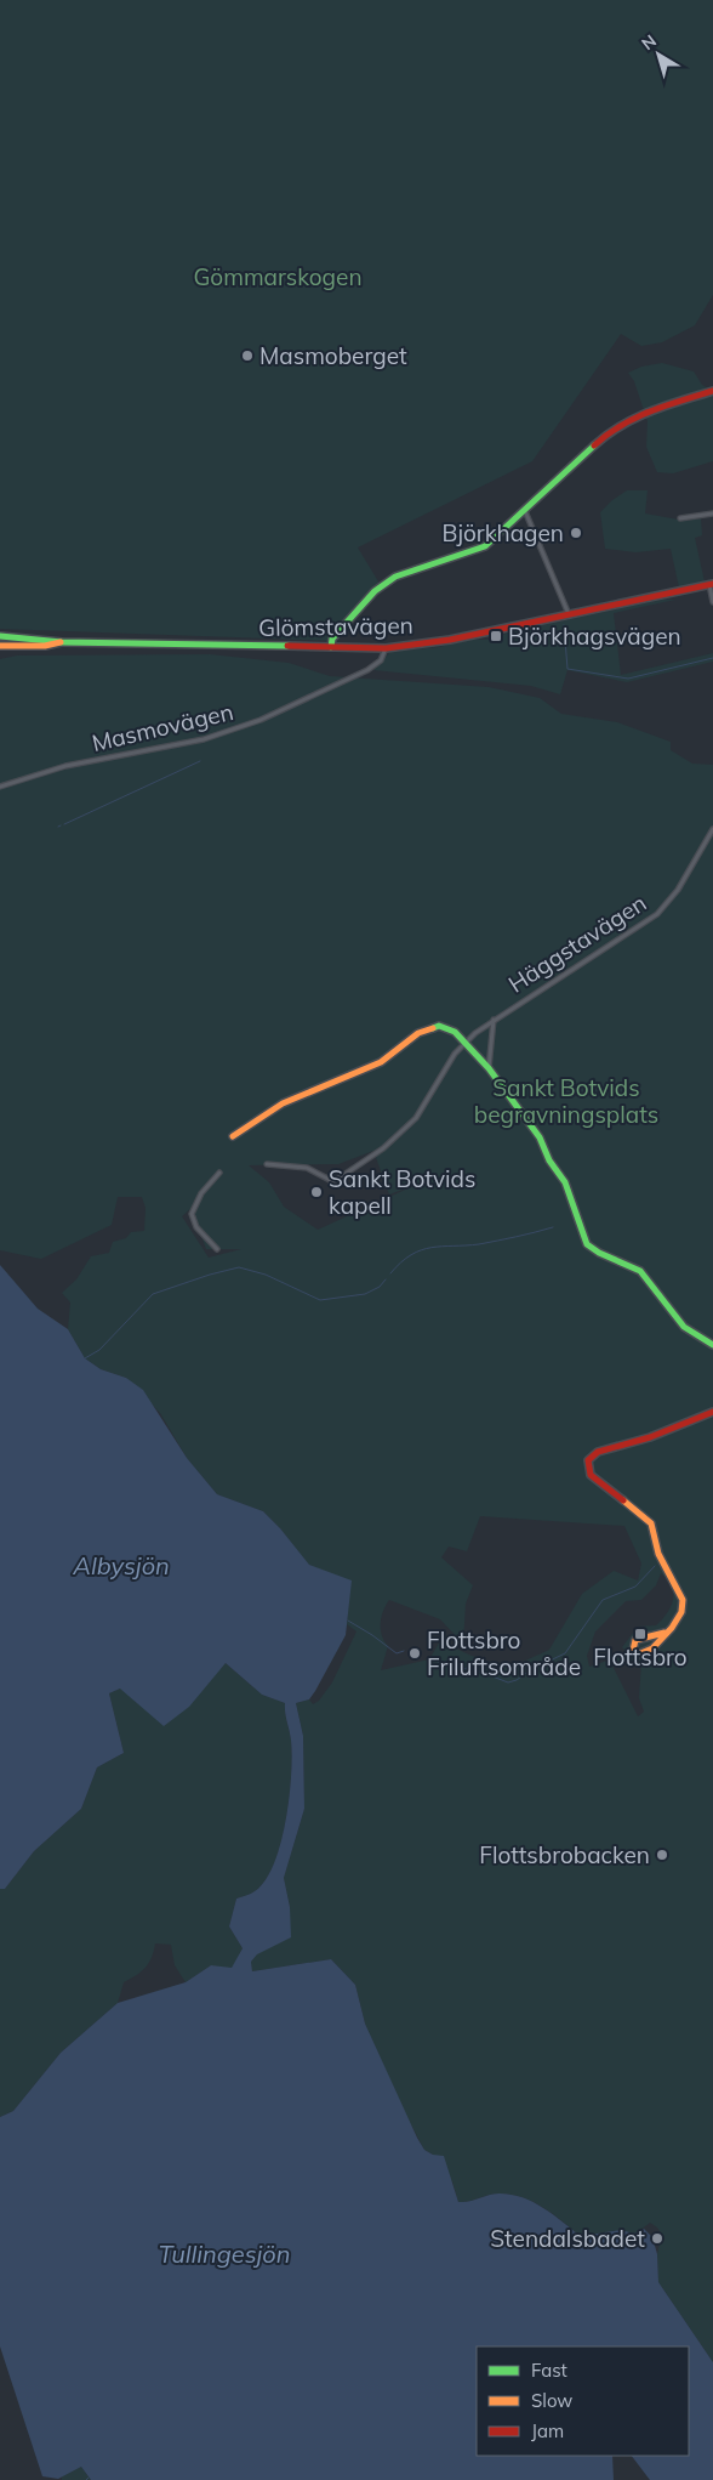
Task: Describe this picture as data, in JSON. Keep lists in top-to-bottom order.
{
  "streets": {
    "street": ["Glömstavägen", "Masmovägen", "Häggstavägen"]
  },
  "crossings": [
    ["Glömstavägen", "Masmovägen"]
  ],
  "water": ["Albysjön", "Tullingesjön"],
  "parks": ["Gömmarskogen", "Sankt Botvids begravningsplats"],
  "places": {
    "other": [
      "Masmoberget",
      "Björkhagen",
      "Sankt Botvids kapell",
      "Flottsbro Friluftsområde",
      "Flottsbrobacken",
      "Stendalsbadet"
    ],
    "transit": ["Björkhagsvägen", "Flottsbro"]
  },
  "legend": ["Fast", "Slow", "Jam"],
  "north": "top left"
}
